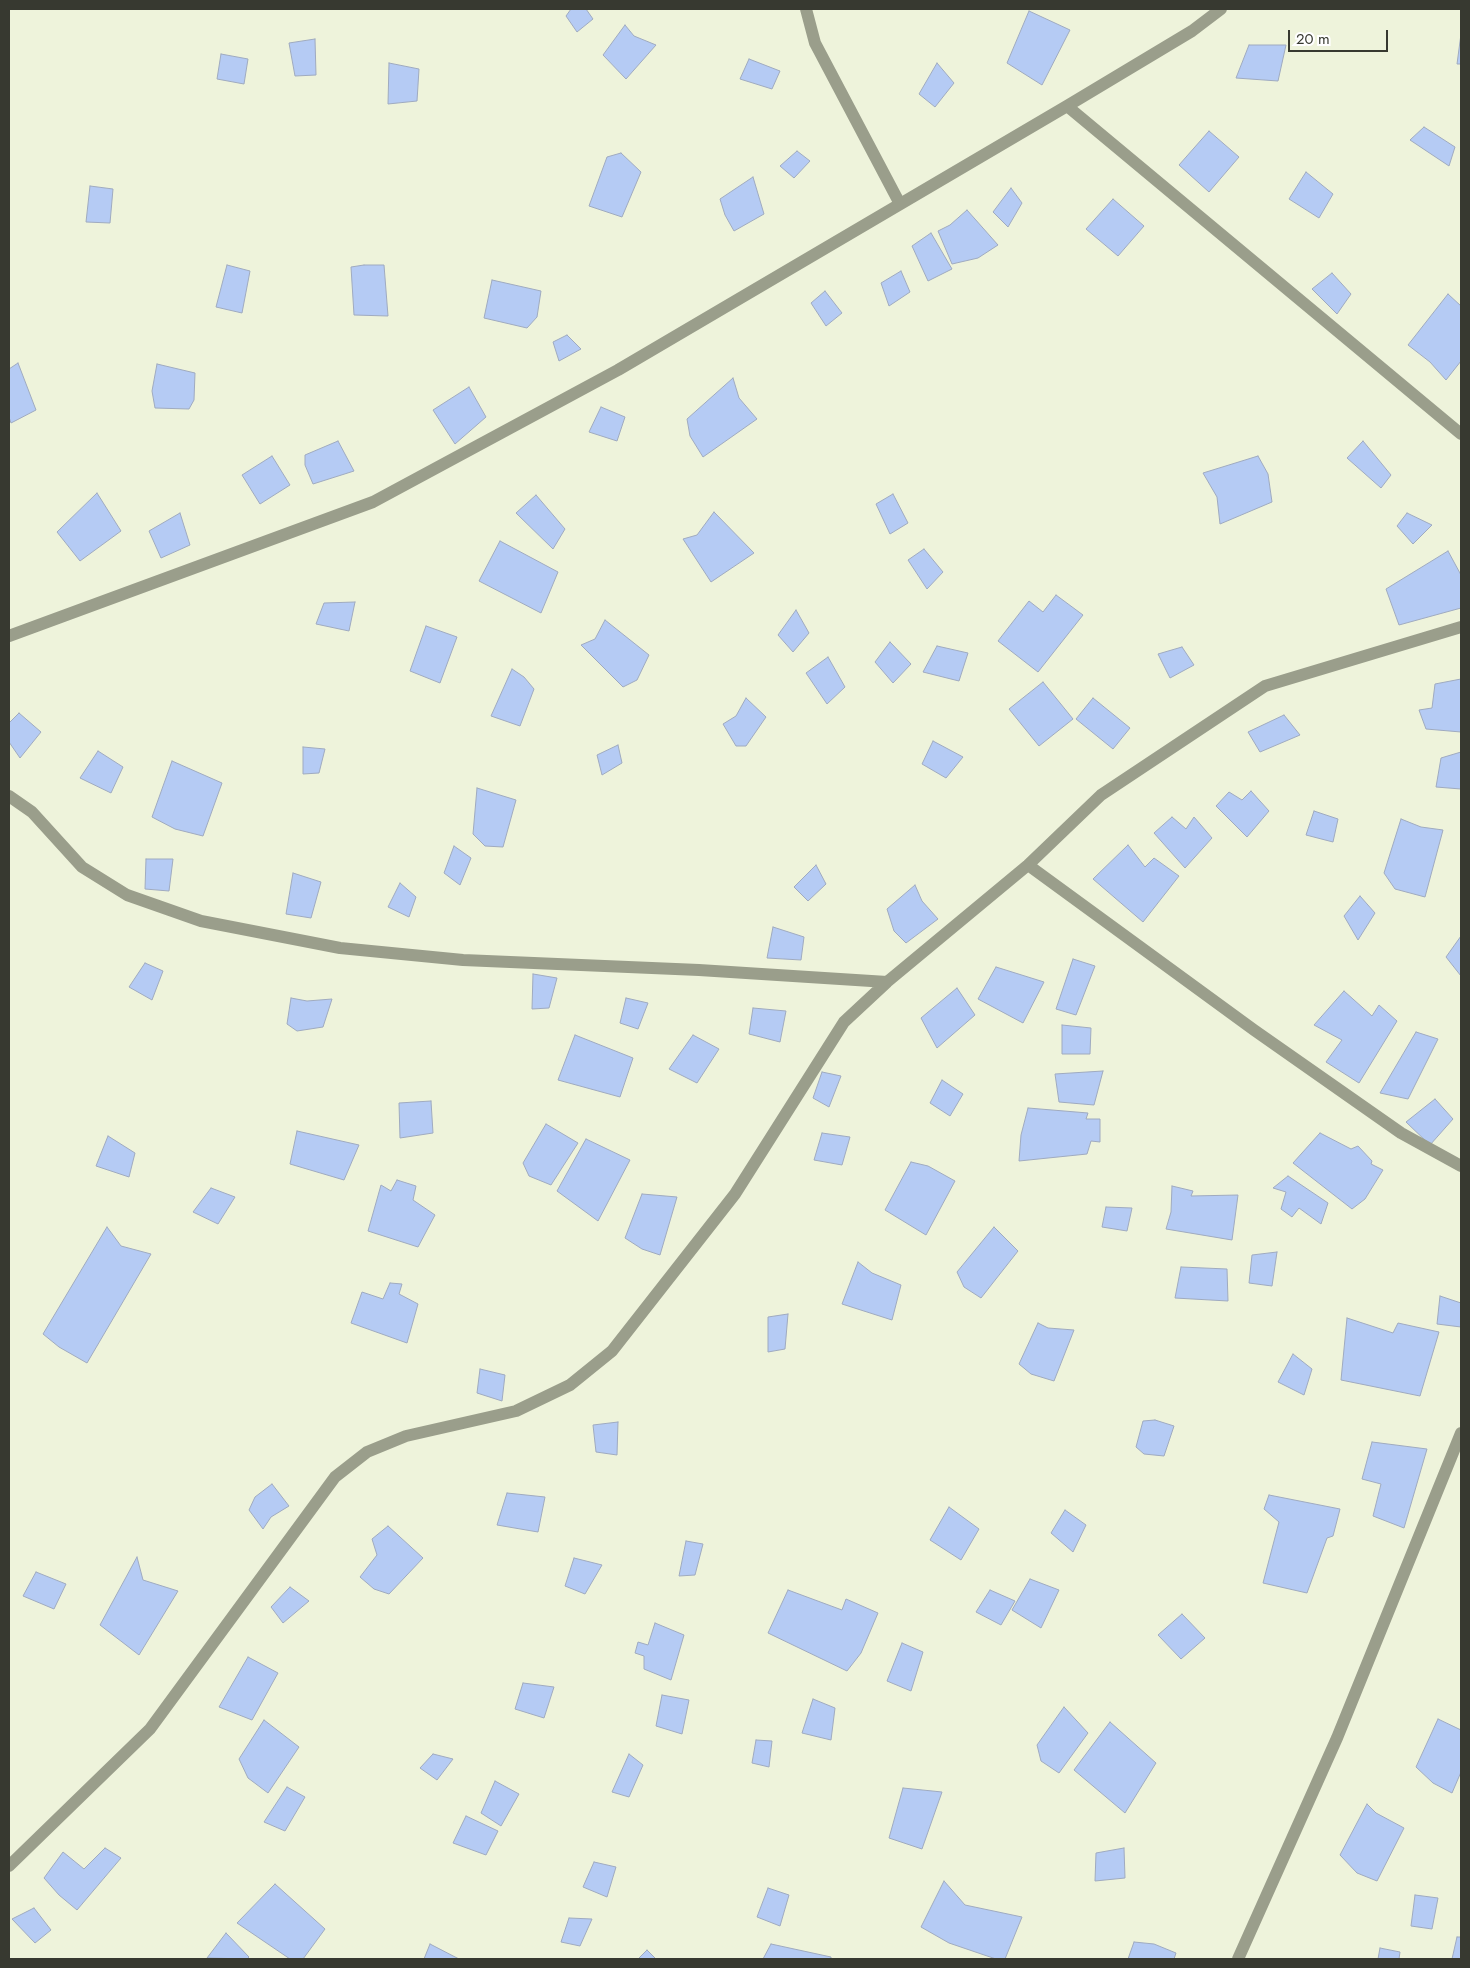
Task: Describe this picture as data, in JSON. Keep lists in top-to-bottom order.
{
  "scale_bar": "20 m"
}
